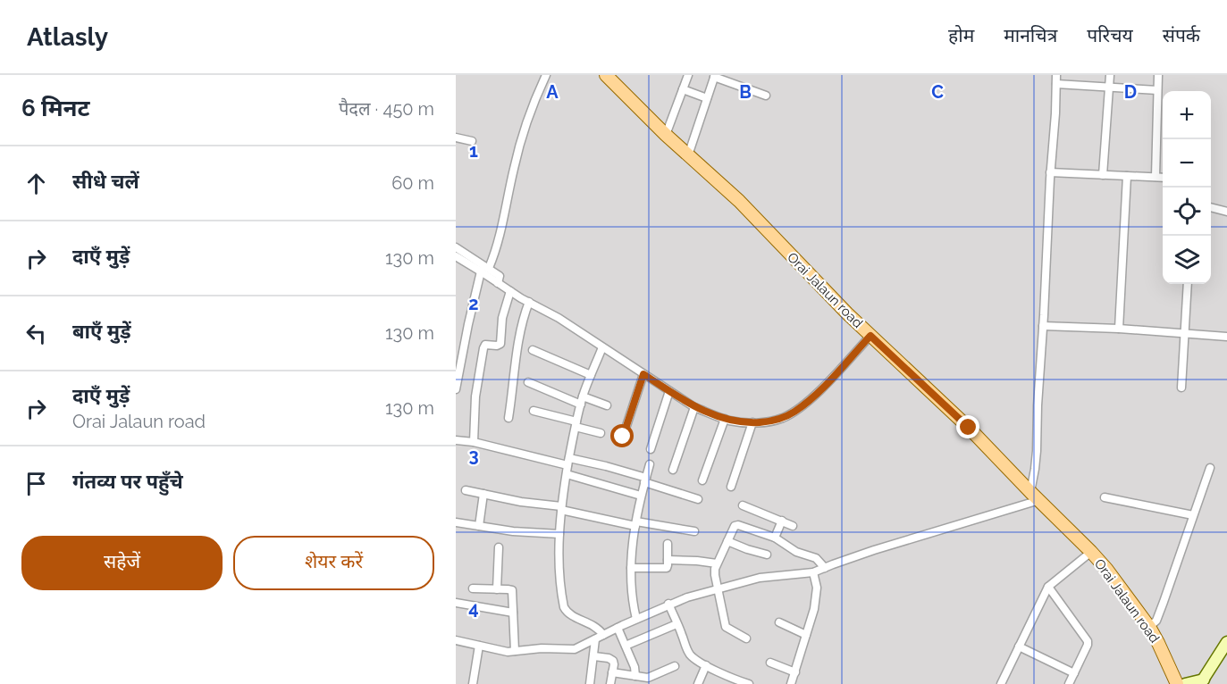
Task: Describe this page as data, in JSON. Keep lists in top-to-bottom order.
{
  "streets": {
    "main road": ["Orai Jalaun road"]
  },
  "page": {
    "header": "Atlasly",
    "nav": [
      "होम",
      "मानचित्र",
      "परिचय",
      "संपर्क"
    ],
    "heading": ["6 मिनट", "पैदल · 450 m"],
    "map_buttons": ["+", "−"],
    "list": [
      ["सीधे चलें", "60 m"],
      ["दाएँ मुड़ें", "130 m"],
      ["बाएँ मुड़ें", "130 m"],
      ["दाएँ मुड़ें", "Orai Jalaun road", "130 m"],
      "गंतव्य पर पहुँचे"
    ],
    "buttons": ["सहेजें", "शेयर करें"]
  },
  "grid": {
    "columns": [
      "A",
      "B",
      "C",
      "D"
    ],
    "rows": [
      "1",
      "2",
      "3",
      "4"
    ]
  }
}
